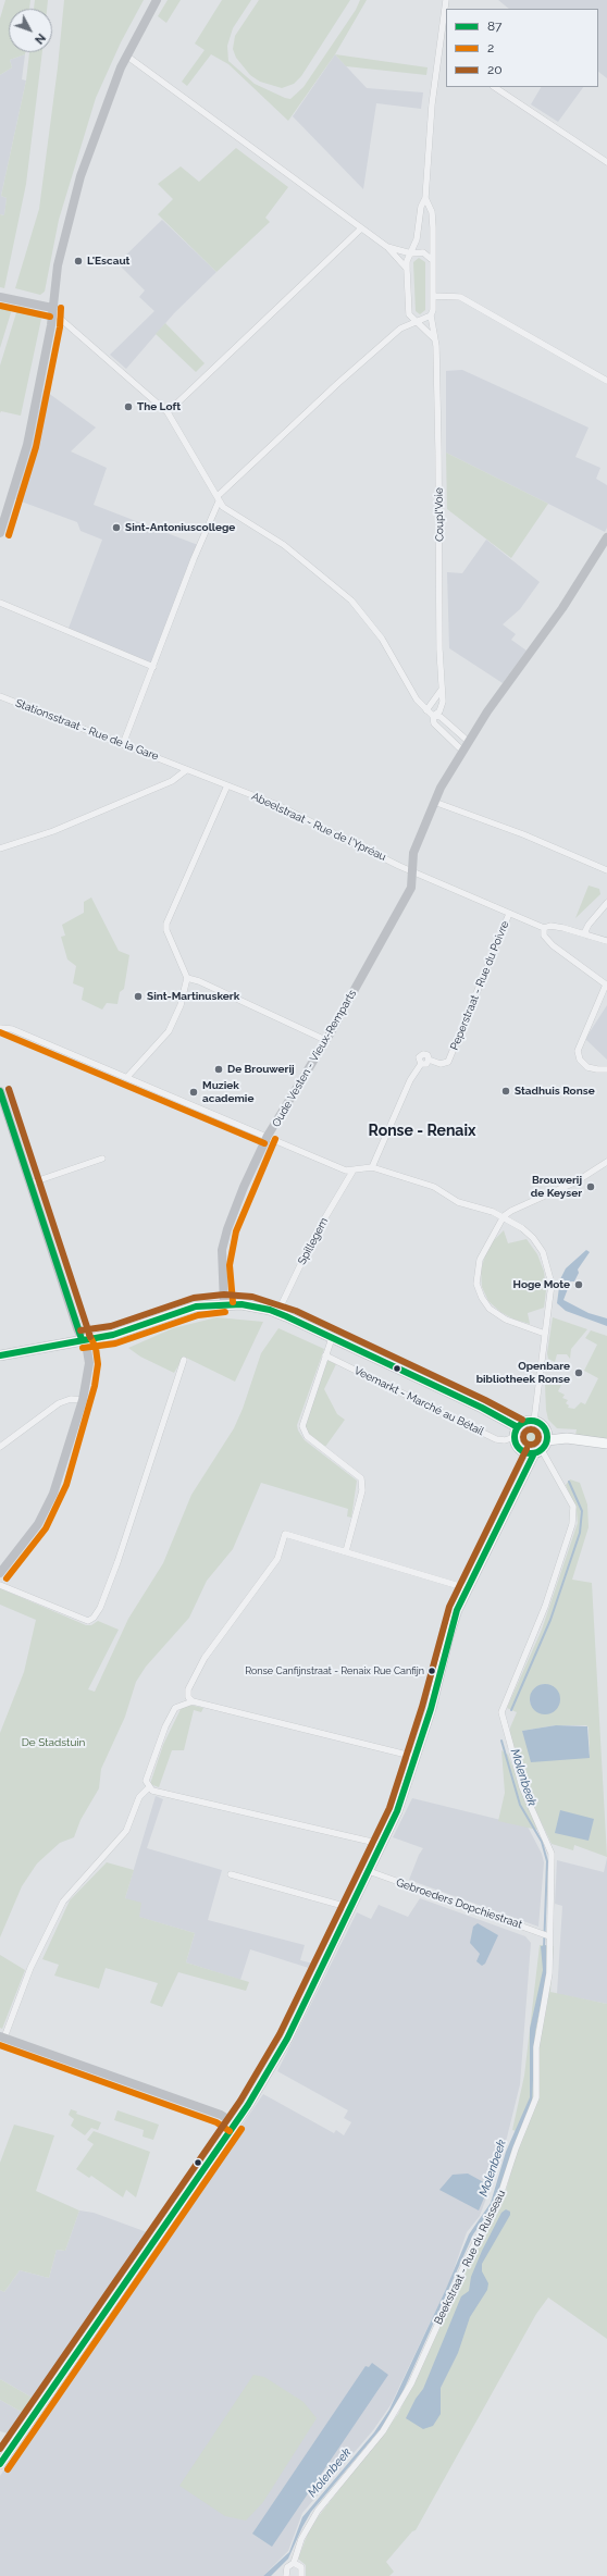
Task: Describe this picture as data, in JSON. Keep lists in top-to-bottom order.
{
  "streets": {
    "main road": ["Veemarkt - Marché au Bétail"],
    "street": [
      "Coupl'Voie",
      "Stationsstraat - Rue de la Gare",
      "Abeelstraat - Rue de l'Ypréau",
      "Peperstraat - Rue du Poivre",
      "Oude Vesten - Vieux-Remparts",
      "Spillegem",
      "Gebroeders Dopchiestraat",
      "Beekstraat - Rue du Ruisseau"
    ]
  },
  "crossings": [
    ["Stationsstraat - Rue de la Gare", "Abeelstraat - Rue de l'Ypréau"],
    ["Abeelstraat - Rue de l'Ypréau", "Peperstraat - Rue du Poivre"],
    ["Abeelstraat - Rue de l'Ypréau", "Oude Vesten - Vieux-Remparts"],
    ["Oude Vesten - Vieux-Remparts", "Veemarkt - Marché au Bétail"],
    ["Spillegem", "Veemarkt - Marché au Bétail"],
    ["Veemarkt - Marché au Bétail", "Beekstraat - Rue du Ruisseau"],
    ["Gebroeders Dopchiestraat", "Beekstraat - Rue du Ruisseau"]
  ],
  "districts": ["Ronse - Renaix"],
  "water": ["Molenbeek"],
  "parks": ["De Stadstuin"],
  "places": [
    "L'Escaut",
    "The Loft",
    "Sint-Antoniuscollege",
    "Sint-Martinuskerk",
    "De Brouwerij",
    "Stadhuis Ronse",
    "Muziek academie",
    "Brouwerij de Keyser",
    "Hoge Mote",
    "Openbare bibliotheek Ronse",
    "Ronse Canfijnstraat - Renaix Rue Canfijn"
  ],
  "lines": ["transit line 2", "transit line 20", "transit line 87"],
  "legend": ["87", "2", "20"],
  "north": "bottom right"
}
